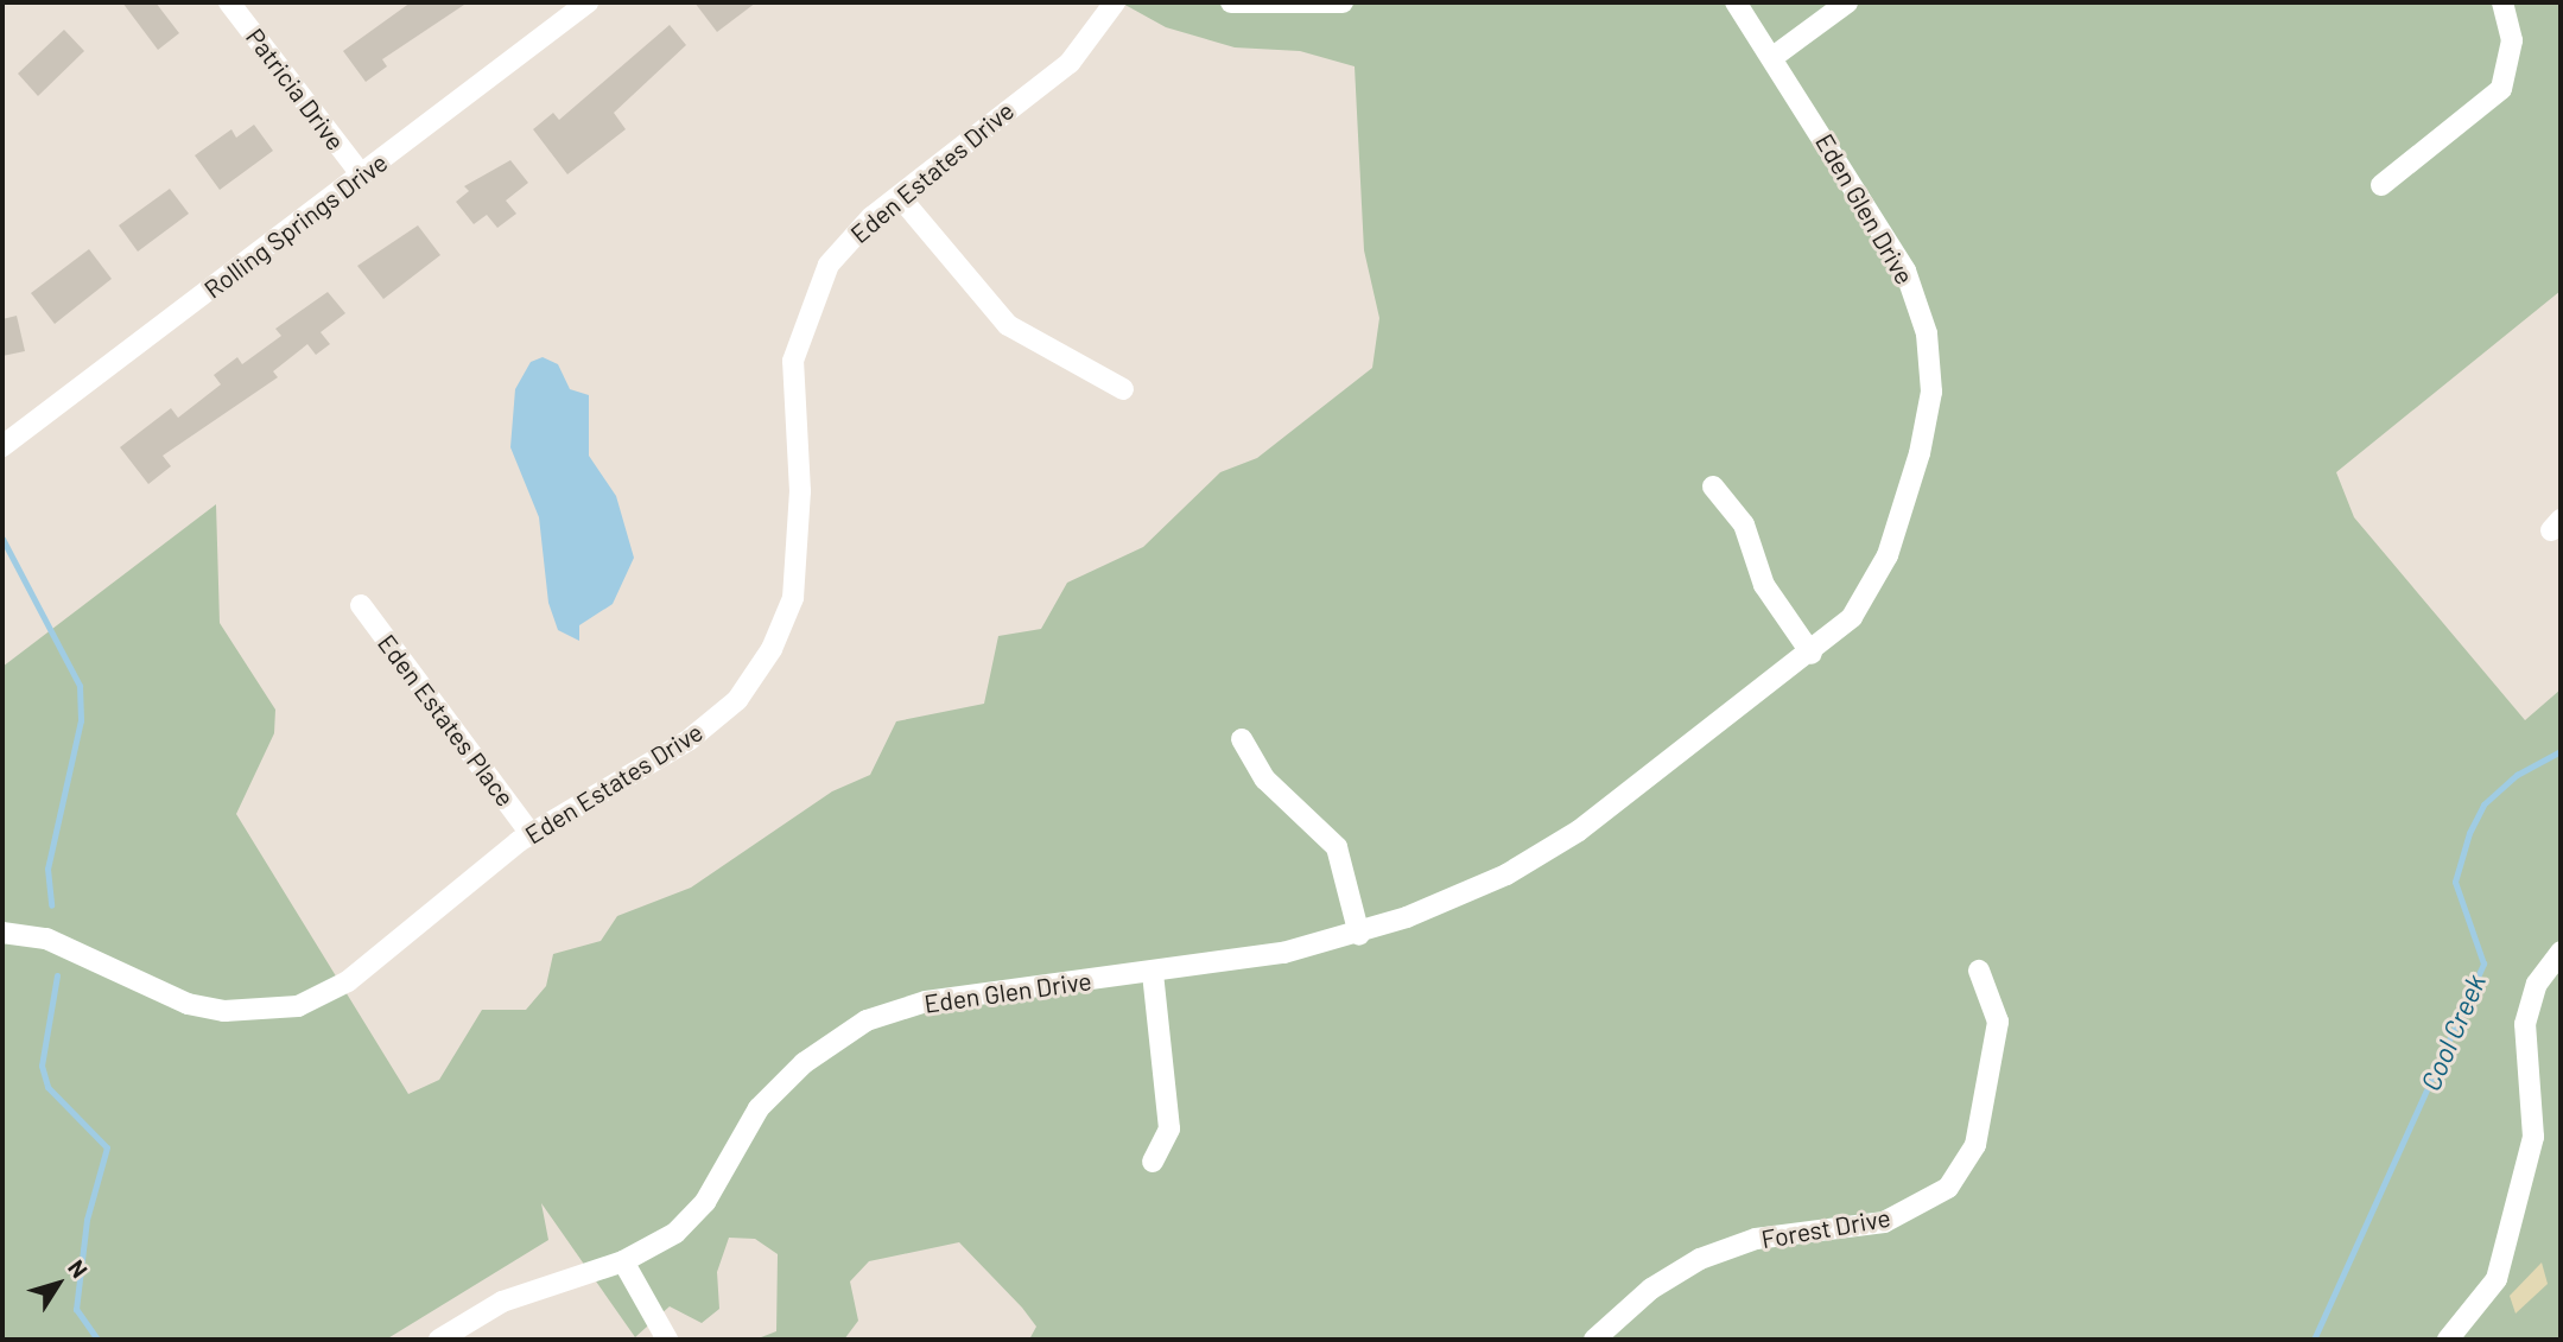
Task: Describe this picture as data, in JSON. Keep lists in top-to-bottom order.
{
  "streets": {
    "street": [
      "Patricia Drive",
      "Eden Estates Drive",
      "Eden Glen Drive",
      "Rolling Springs Drive",
      "Eden Estates Place",
      "Forest Drive"
    ]
  },
  "crossings": [
    ["Patricia Drive", "Rolling Springs Drive"],
    ["Eden Estates Drive", "Eden Estates Place"]
  ],
  "water": ["Cool Creek"],
  "north": "top right"
}
